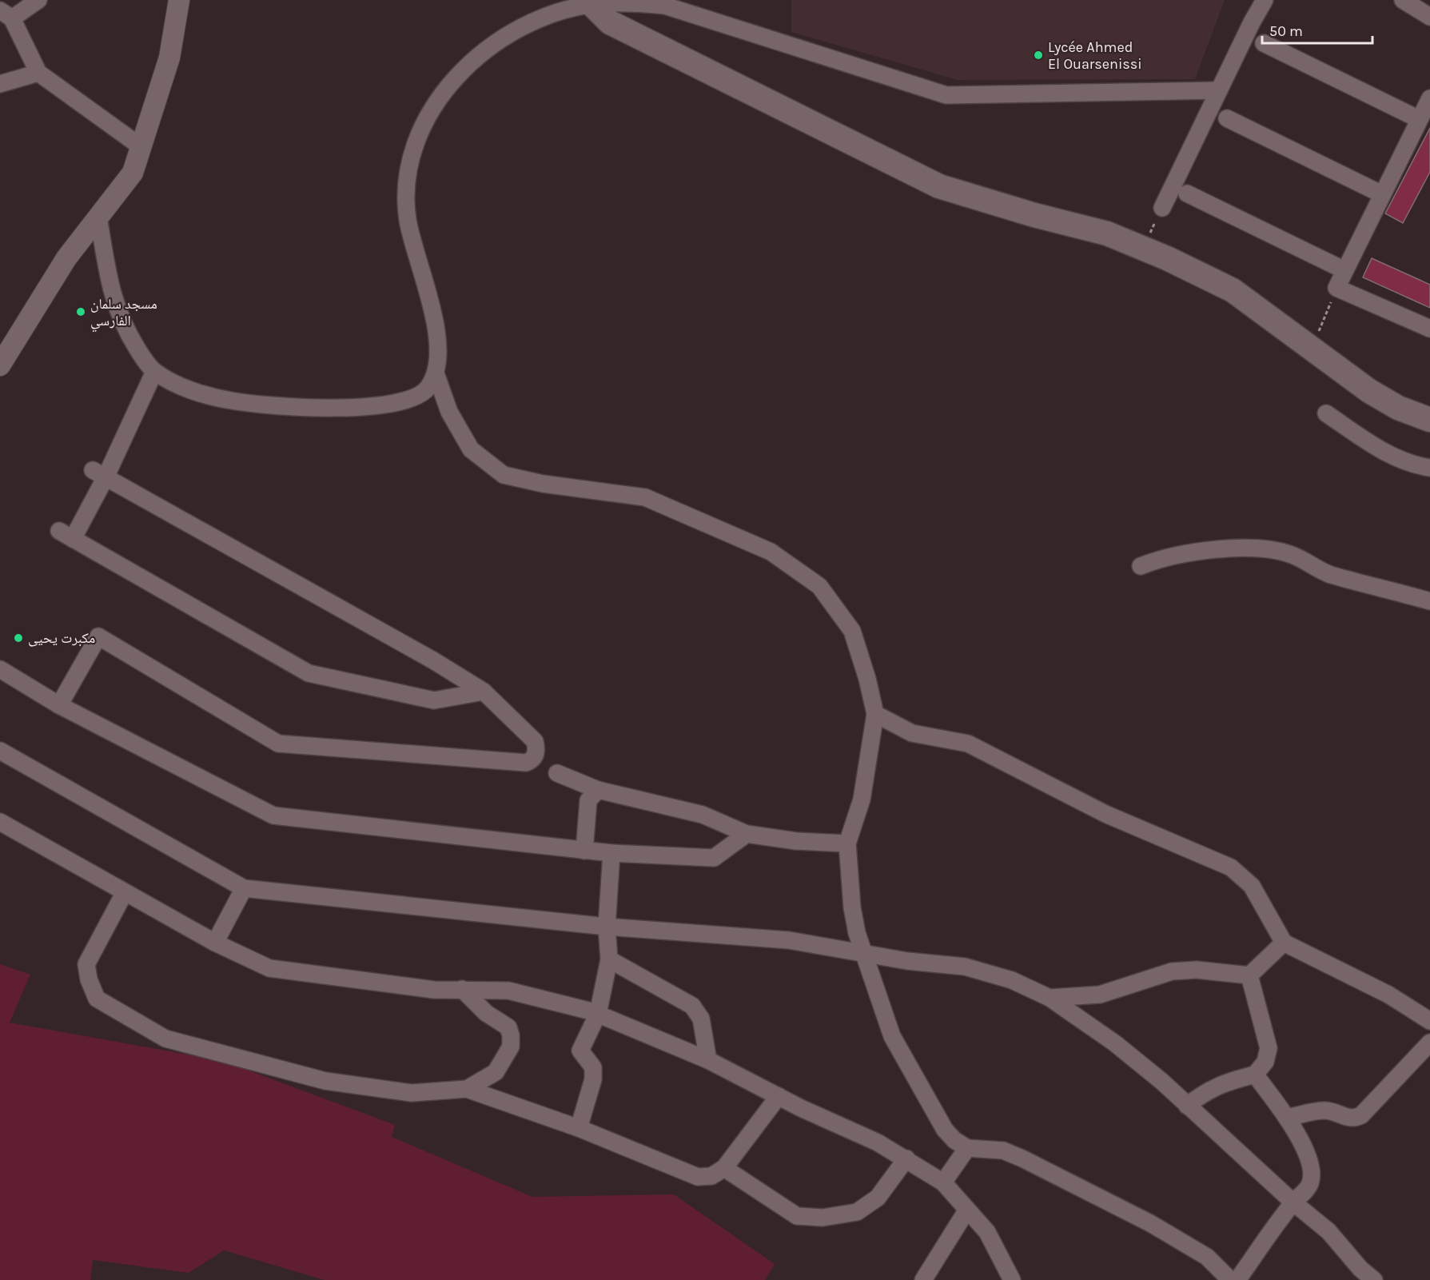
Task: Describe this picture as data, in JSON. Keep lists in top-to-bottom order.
{
  "places": ["Lycée Ahmed El Ouarsenissi", "مسجد سلمان الفارسي", "مكبرت يحيى"],
  "scale_bar": "50 m"
}
